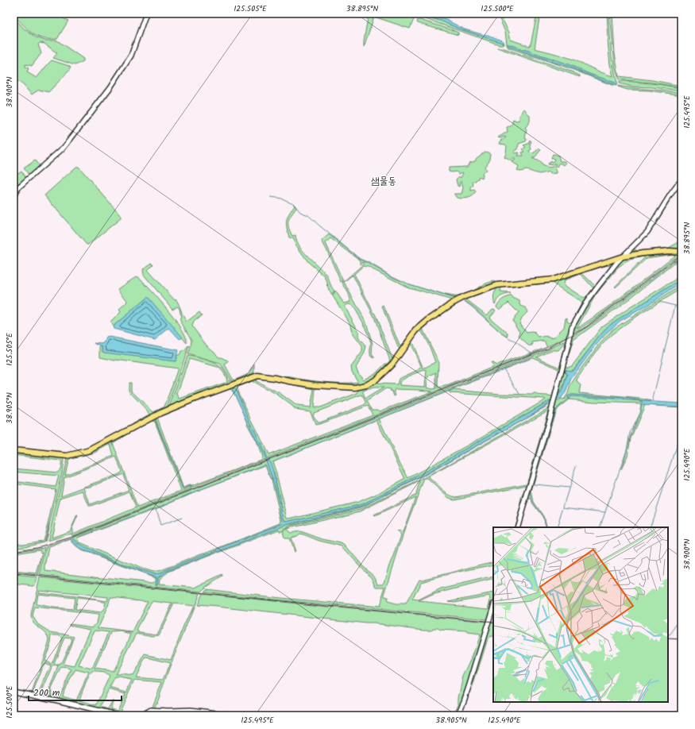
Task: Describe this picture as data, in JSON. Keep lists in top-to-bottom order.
{
  "districts": ["샘물동"],
  "scale_bar": "200 m",
  "coordinates": [
    "125.505°E",
    "38.895°N",
    "125.500°E",
    "38.900°N",
    "125.495°E",
    "38.905°N",
    "125.490°E"
  ]
}
